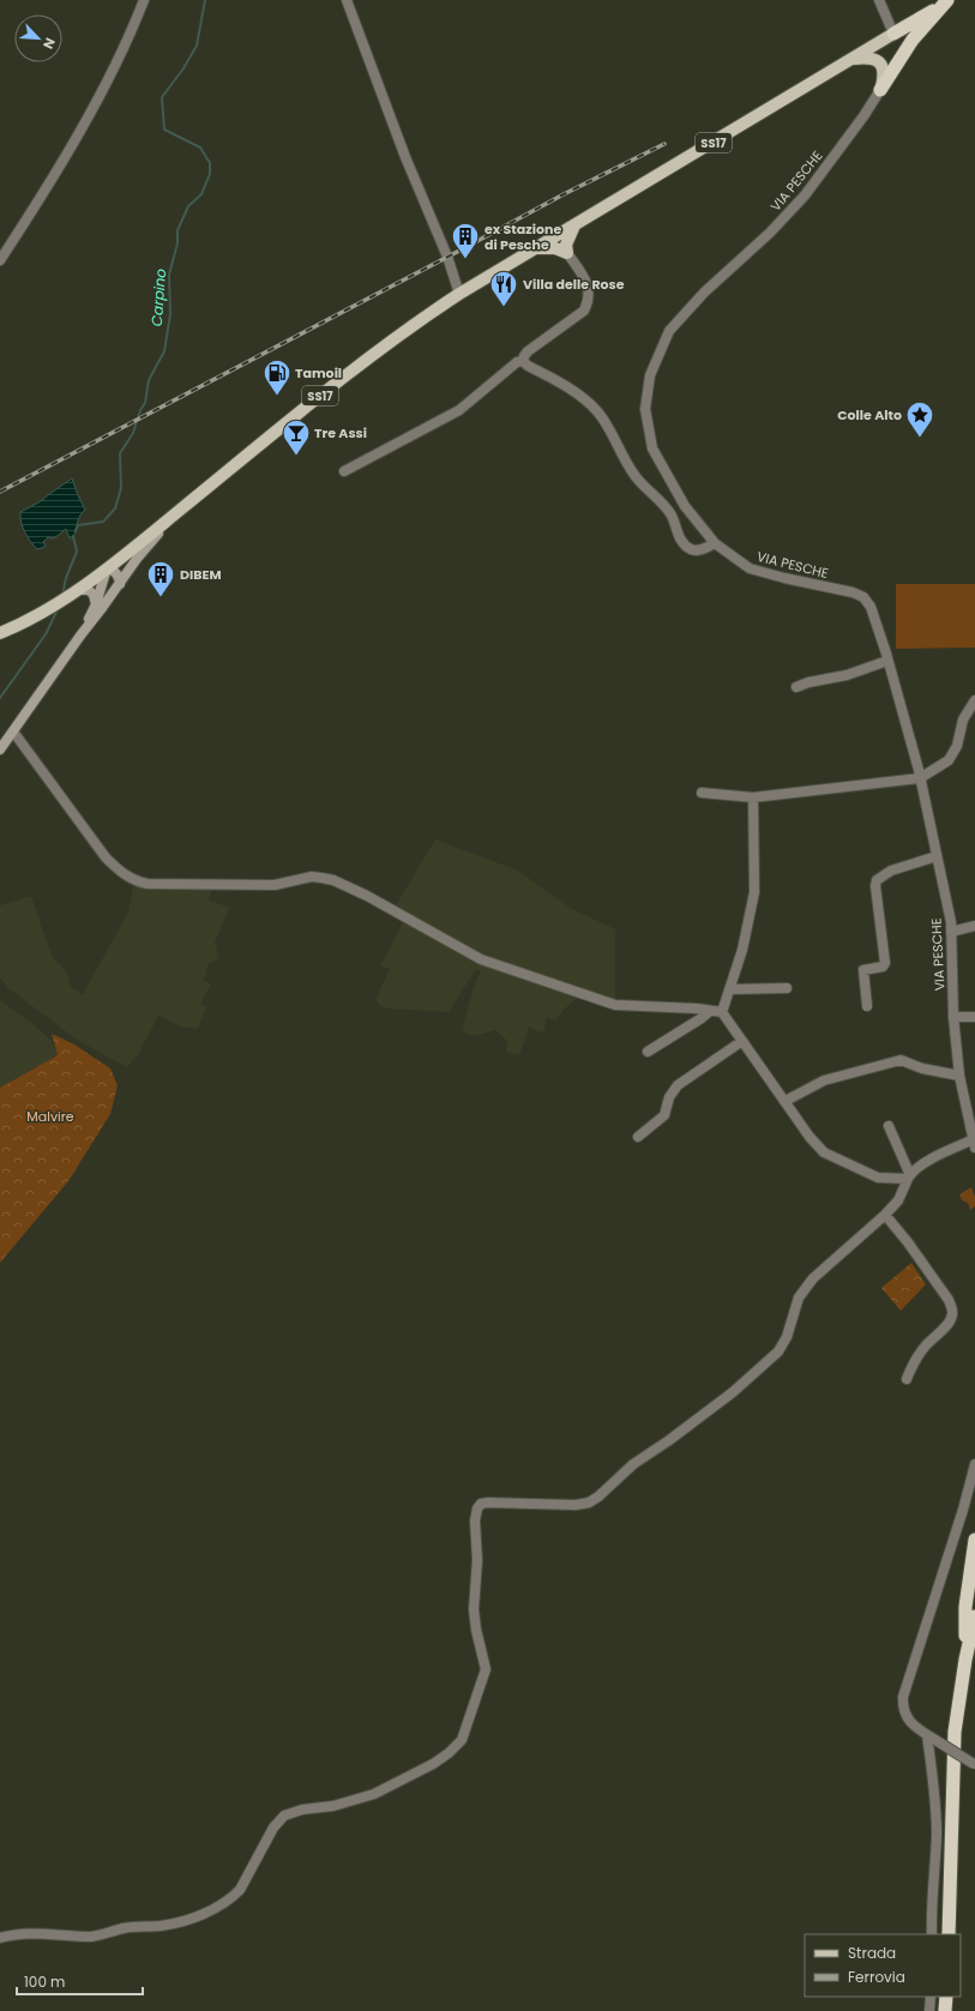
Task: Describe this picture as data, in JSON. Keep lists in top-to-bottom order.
{
  "streets": {
    "highway": ["SS17"],
    "street": ["VIA PESCHE"]
  },
  "water": ["Carpino"],
  "parks": ["Malvire"],
  "places": {
    "building": ["ex Stazione di Pesche", "DIBEM"],
    "restaurant": ["Villa delle Rose"],
    "fuel station": ["Tamoil"],
    "place": ["Colle Alto"],
    "bar": ["Tre Assi"]
  },
  "legend": ["Strada", "Ferrovia"],
  "scale_bar": "100 m",
  "north": "bottom right"
}
